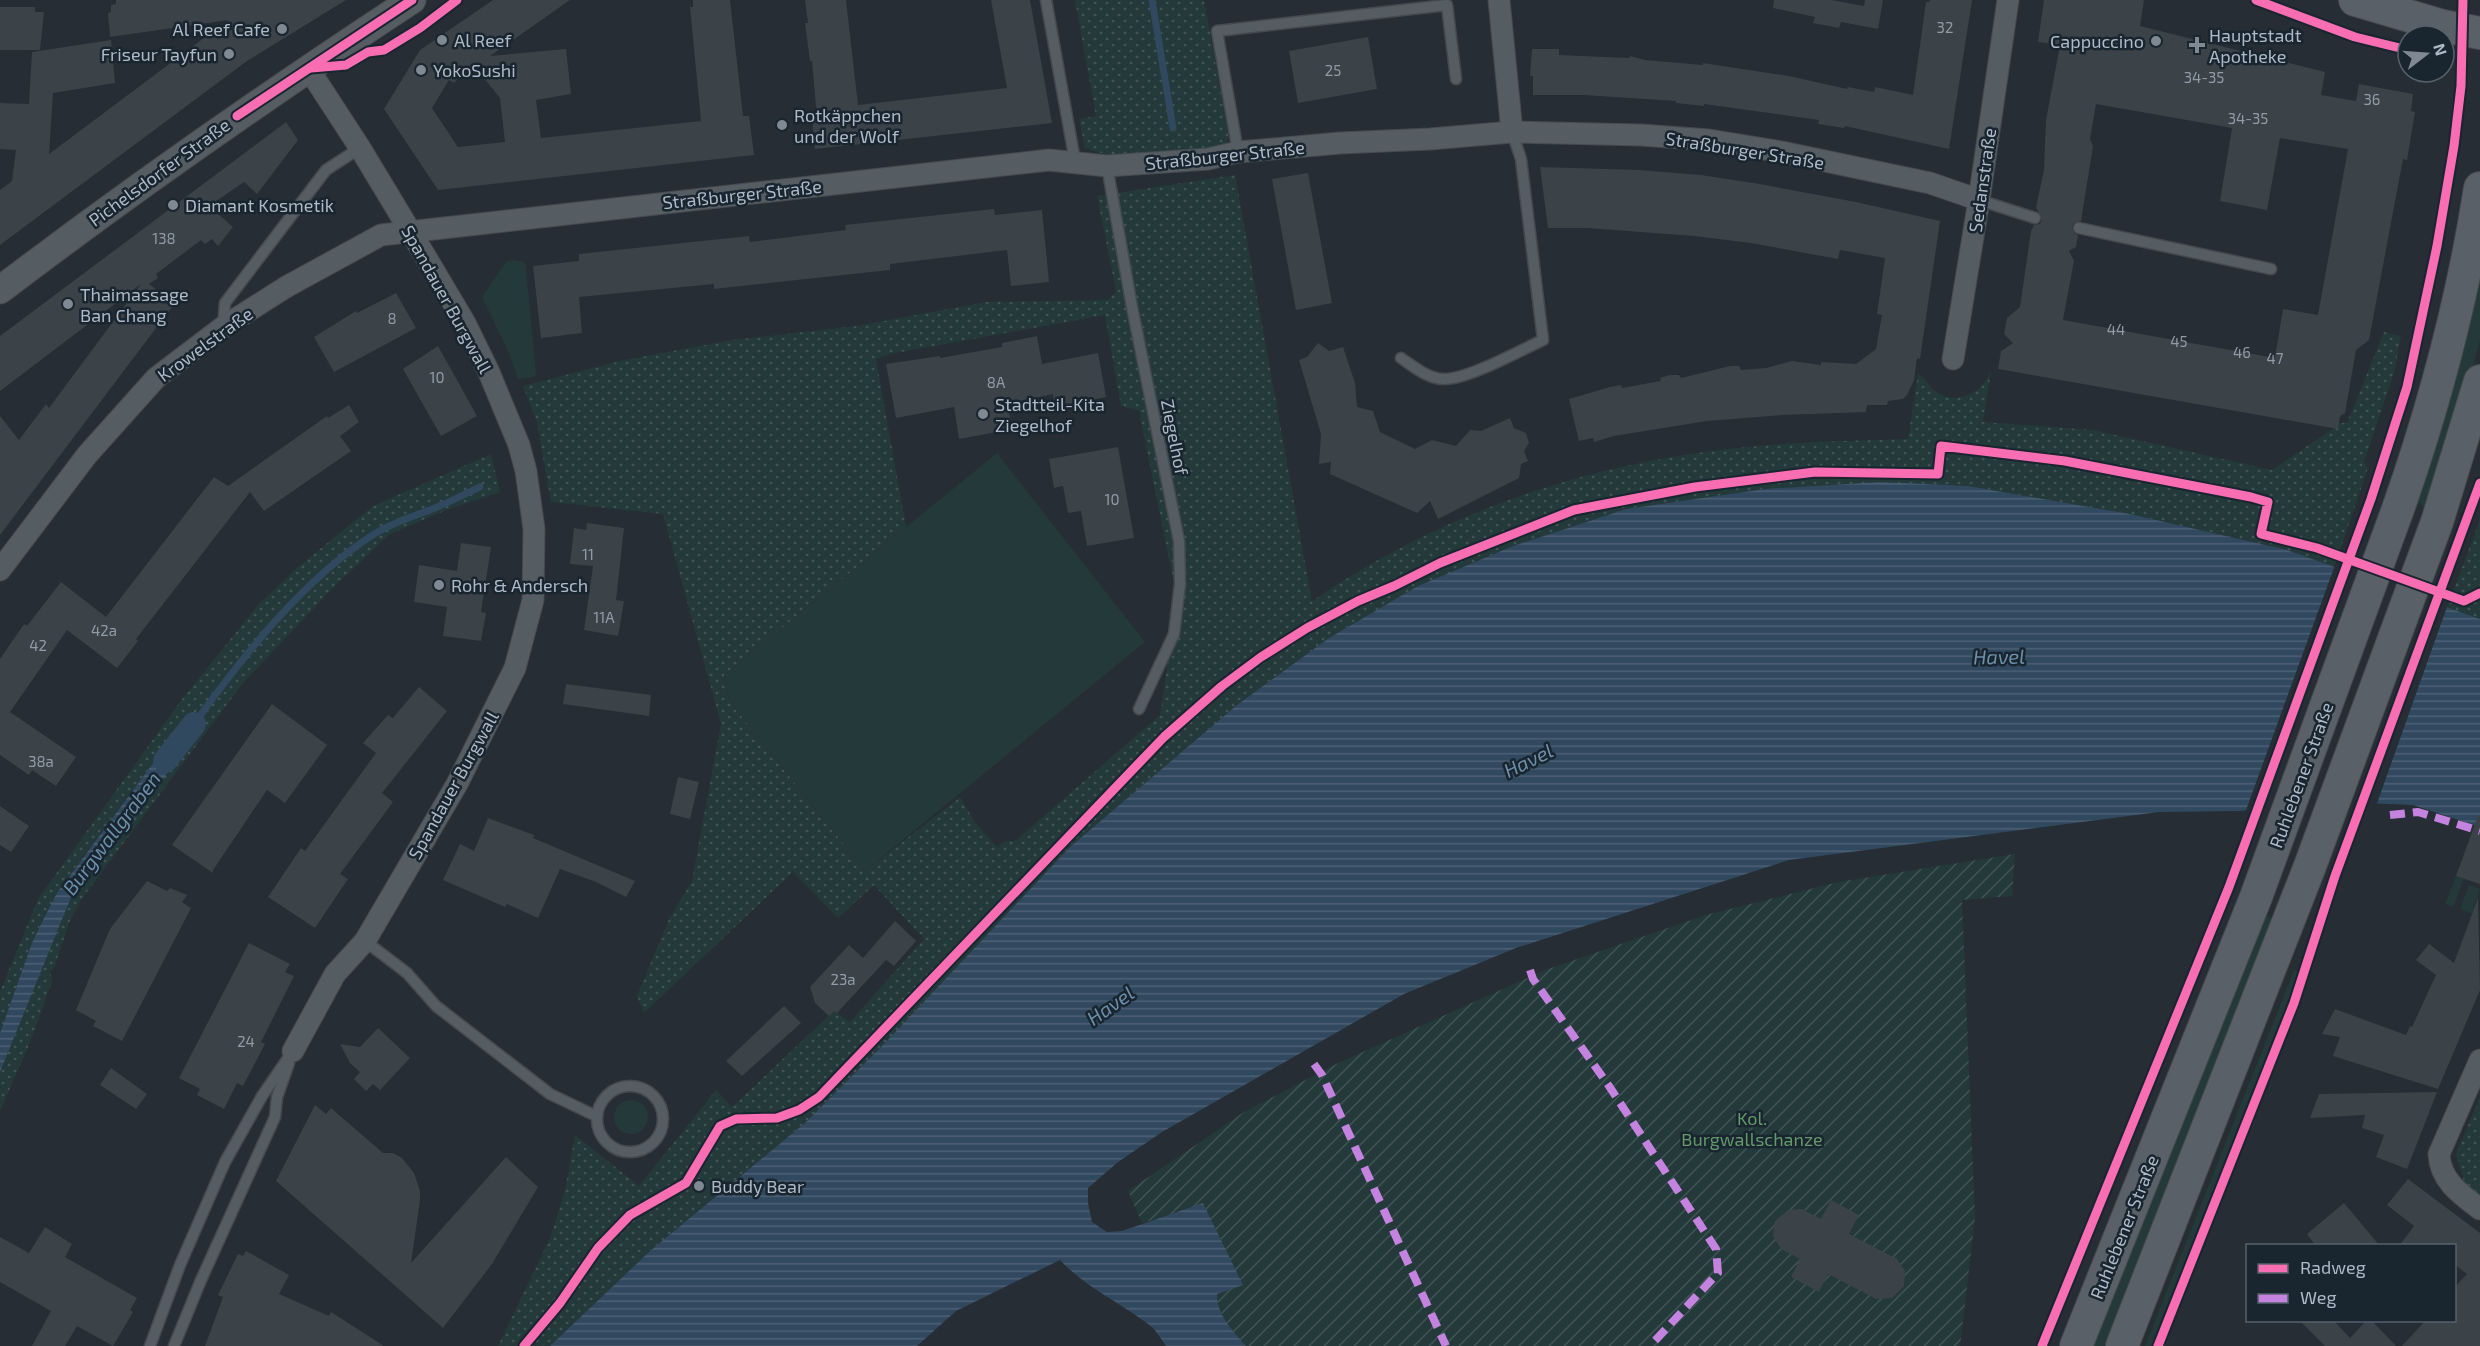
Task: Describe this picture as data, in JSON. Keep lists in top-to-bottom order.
{
  "streets": {
    "main road": ["Ruhlebener Straße"],
    "street": [
      "Straßburger Straße",
      "Pichelsdorfer Straße",
      "Sedanstraße",
      "Spandauer Burgwall",
      "Krowelstraße"
    ],
    "lane": ["Ziegelhof"]
  },
  "crossings": [
    ["Straßburger Straße", "Sedanstraße"],
    ["Straßburger Straße", "Spandauer Burgwall"],
    ["Straßburger Straße", "Krowelstraße"],
    ["Straßburger Straße", "Ziegelhof"],
    ["Pichelsdorfer Straße", "Spandauer Burgwall"],
    ["Spandauer Burgwall", "Krowelstraße"]
  ],
  "water": ["Havel", "Burgwallgraben"],
  "parks": ["Kol. Burgwallschanze"],
  "places": {
    "other": [
      "Al Reef Cafe",
      "Al Reef",
      "Cappuccino",
      "Friseur Tayfun",
      "YokoSushi",
      "Rotkäppchen und der Wolf",
      "Diamant Kosmetik",
      "Thaimassage Ban Chang",
      "Stadtteil-Kita Ziegelhof",
      "Rohr & Andersch",
      "Buddy Bear"
    ],
    "health": ["Hauptstadt Apotheke"]
  },
  "house_numbers": [
    "32",
    "25",
    "34-35",
    "36",
    "34-35",
    "138",
    "8",
    "44",
    "45",
    "46",
    "47",
    "10",
    "8A",
    "10",
    "11",
    "11A",
    "42a",
    "42",
    "38a",
    "23a",
    "24"
  ],
  "legend": ["Radweg", "Weg"],
  "north": "right"
}
